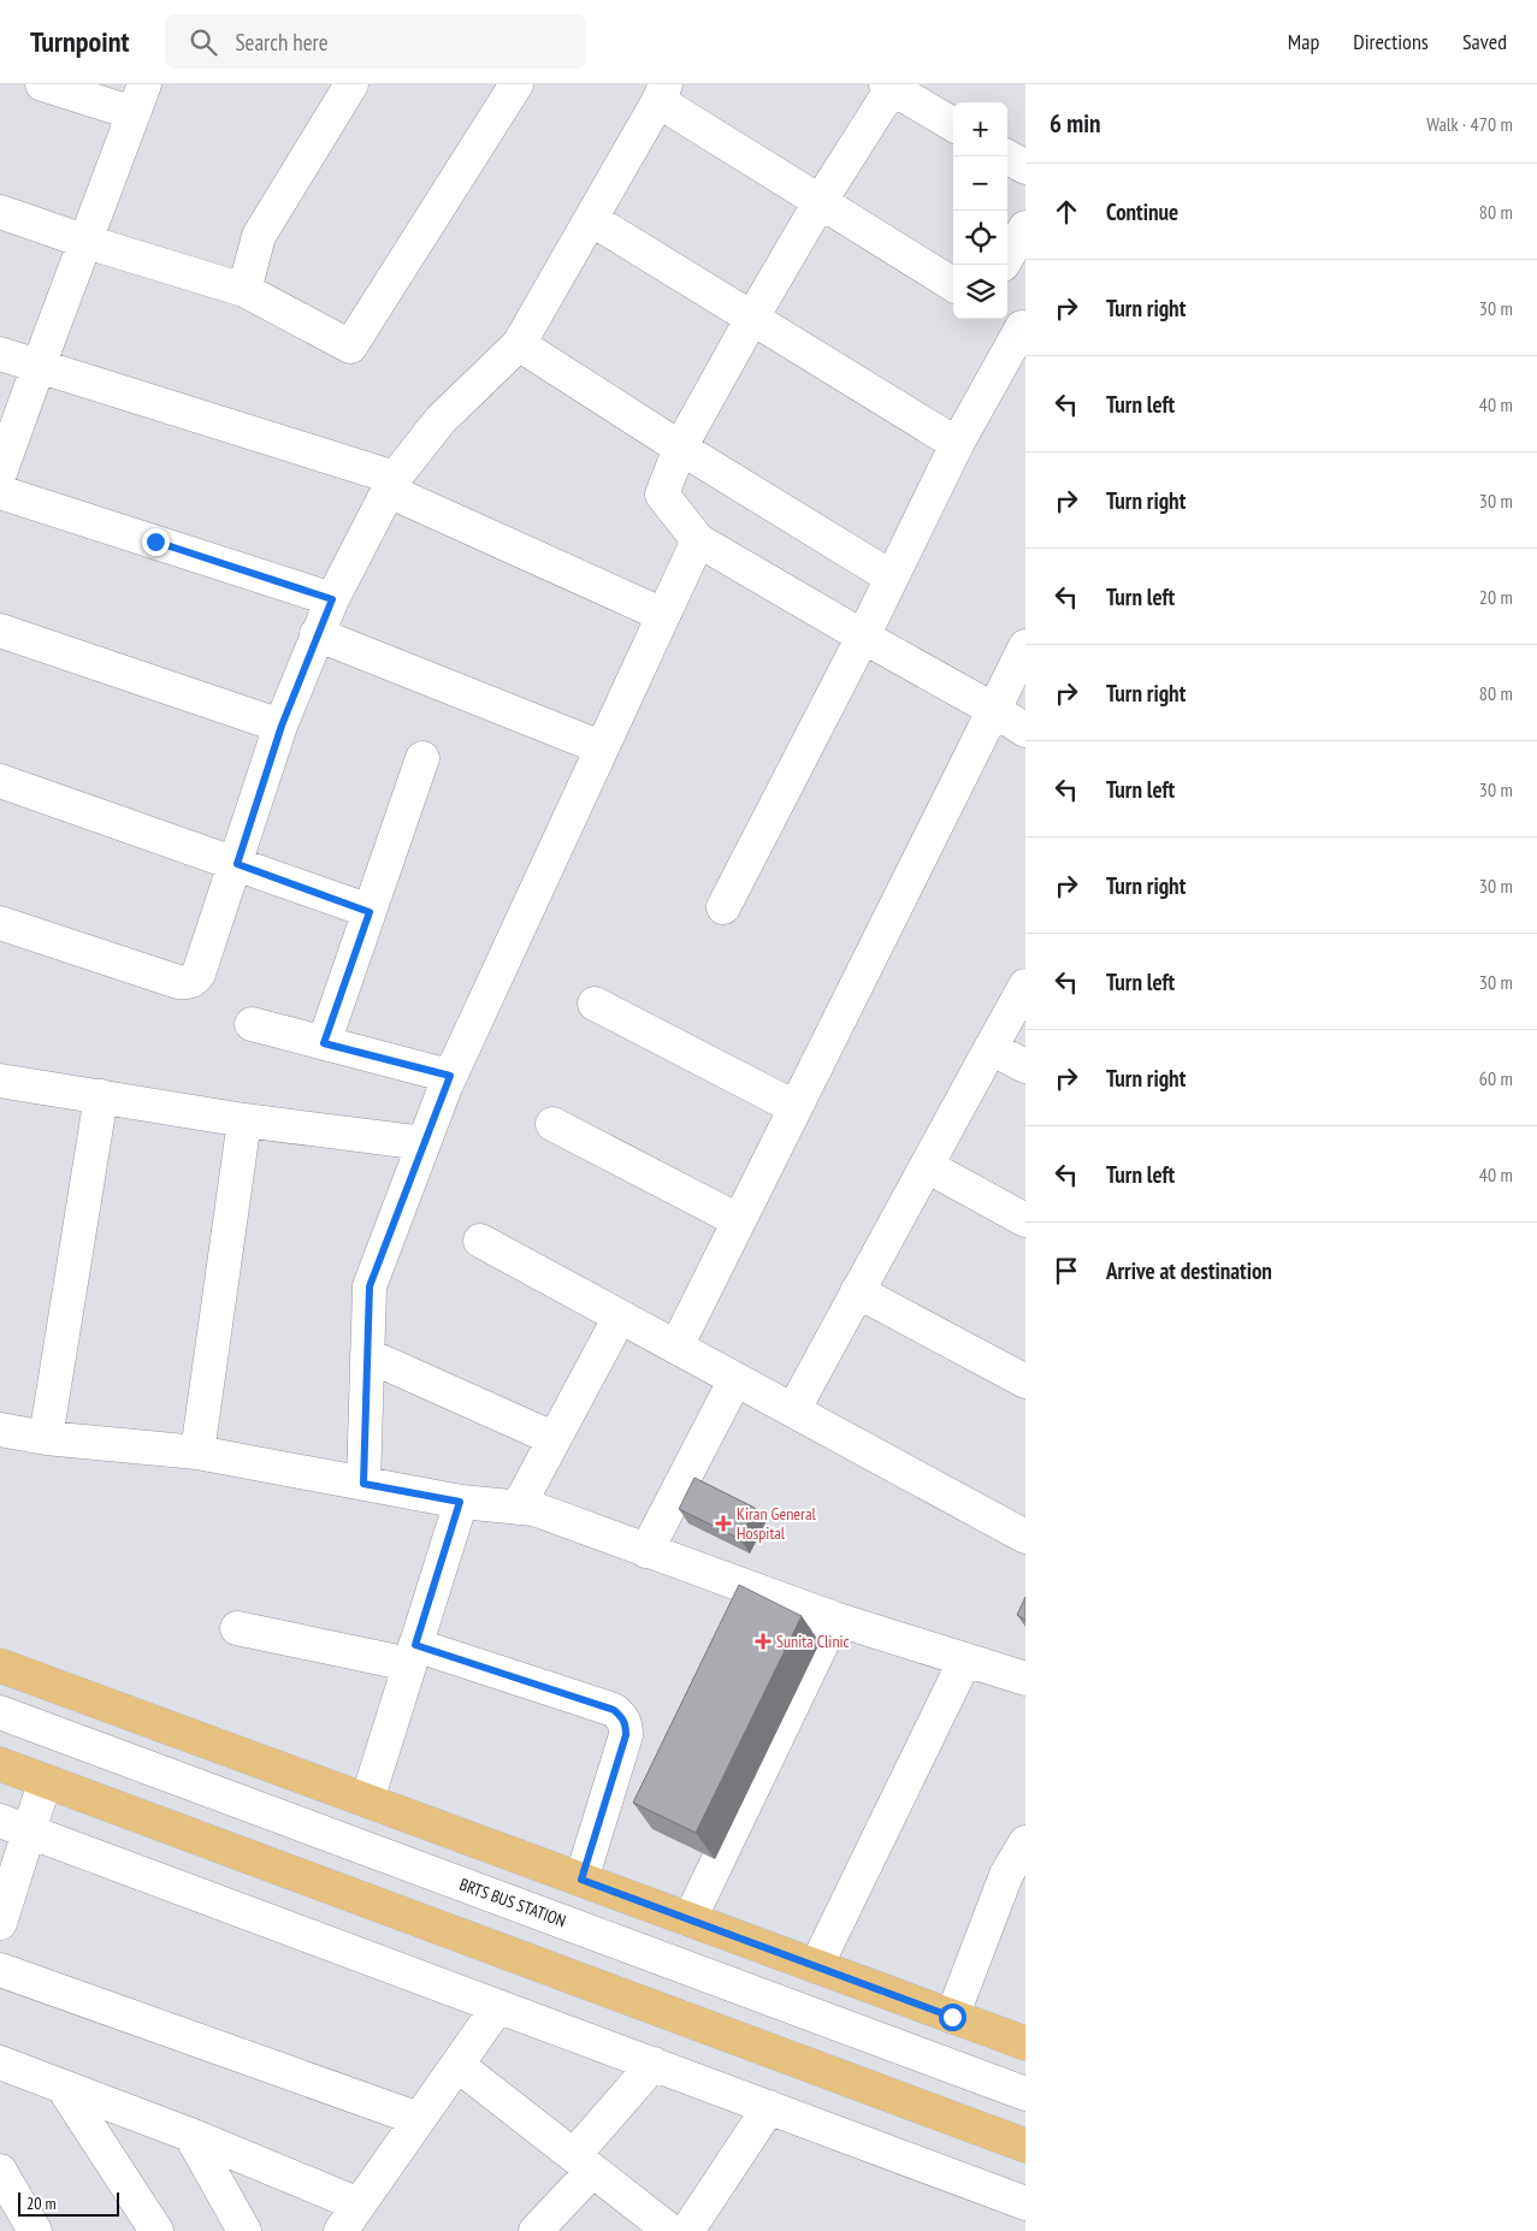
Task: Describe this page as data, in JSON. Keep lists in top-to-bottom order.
{
  "streets": {
    "street": ["BRTS BUS STATION"]
  },
  "places": {
    "health": ["Kiran General Hospital", "Sunita Clinic"]
  },
  "scale_bar": "20 m",
  "page": {
    "header": "Turnpoint",
    "search": "Search here",
    "nav": ["Map", "Directions", "Saved"],
    "heading": ["6 min", "Walk · 470 m"],
    "map_buttons": ["+", "−"],
    "list": [
      ["Continue", "80 m"],
      ["Turn right", "30 m"],
      ["Turn left", "40 m"],
      ["Turn right", "30 m"],
      ["Turn left", "20 m"],
      ["Turn right", "80 m"],
      ["Turn left", "30 m"],
      ["Turn right", "30 m"],
      ["Turn left", "30 m"],
      ["Turn right", "60 m"],
      ["Turn left", "40 m"],
      "Arrive at destination"
    ],
    "scale": "20 m"
  }
}
